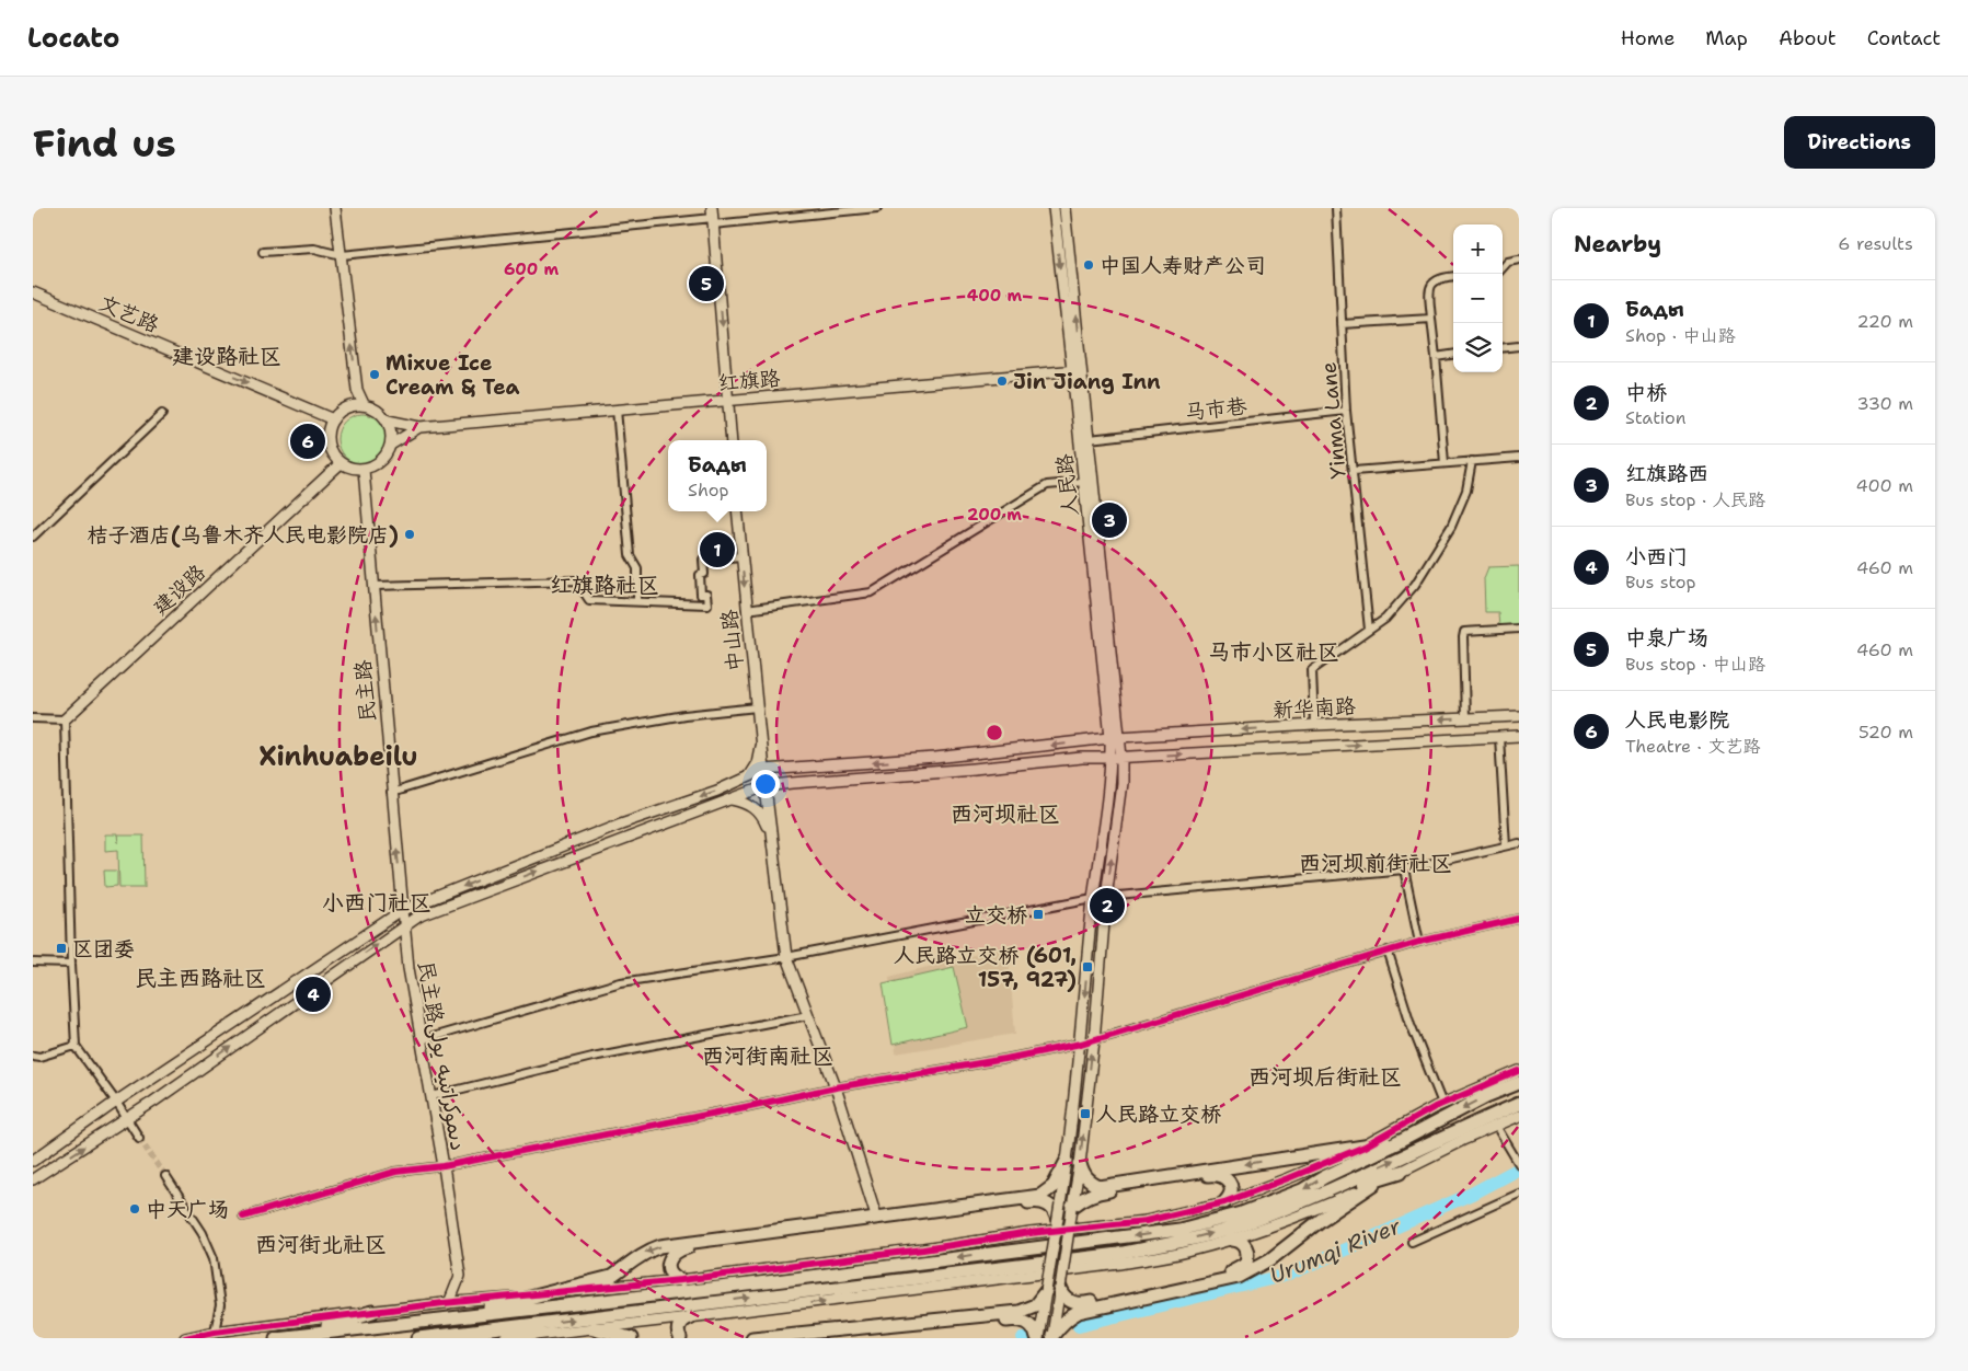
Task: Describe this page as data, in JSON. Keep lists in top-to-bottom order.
{
  "streets": {
    "main road": [
      "文艺路",
      "红旗路",
      "人民路",
      "建设路",
      "中山路",
      "民主路",
      "新华南路",
      "民主路دىموكراتىيە يولى"
    ],
    "street": ["马市巷", "Yinma Lane"]
  },
  "crossings": [
    ["文艺路", "建设路"],
    ["文艺路", "民主路"],
    ["红旗路", "人民路"],
    ["马市巷", "Yinma Lane"],
    ["马市巷", "人民路"],
    ["人民路", "新华南路"],
    ["建设路", "民主路"],
    ["中山路", "新华南路"],
    ["民主路", "新华南路"],
    ["民主路", "民主路دىموكراتىيە يولى"],
    ["新华南路", "民主路دىموكراتىيە يولى"]
  ],
  "one_way": ["文艺路", "民主路"],
  "districts": [
    "建设路社区",
    "红旗路社区",
    "马市小区社区",
    "Xinhuabeilu",
    "西河坝社区",
    "西河坝前街社区",
    "小西门社区",
    "民主西路社区",
    "西河街南社区",
    "西河坝后街社区",
    "西河街北社区"
  ],
  "water": ["Urumqi River"],
  "places": {
    "other": [
      "中国人寿财产公司",
      "Mixue Ice Cream & Tea",
      "Jin Jiang Inn",
      "桔子酒店(乌鲁木齐人民电影院店)",
      "中天广场"
    ],
    "transit": [
      "立交桥",
      "区团委",
      "人民路立交桥 (601, 157, 927)",
      "人民路立交桥"
    ]
  },
  "page": {
    "header": "Locato",
    "nav": [
      "Home",
      "Map",
      "About",
      "Contact"
    ],
    "buttons": "Directions",
    "title": "Find us",
    "heading": ["Nearby", "6 results"],
    "map_buttons": ["+", "−"],
    "pins": [
      "5",
      "6",
      "3",
      "1",
      "2",
      "4"
    ],
    "list": [
      {
        "mark": "1",
        "name": "Бады",
        "note": "Shop · 中山路",
        "value": "220 m"
      },
      {
        "mark": "2",
        "name": "中桥",
        "note": "Station",
        "value": "330 m"
      },
      {
        "mark": "3",
        "name": "红旗路西",
        "note": "Bus stop · 人民路",
        "value": "400 m"
      },
      {
        "mark": "4",
        "name": "小西门",
        "note": "Bus stop",
        "value": "460 m"
      },
      {
        "mark": "5",
        "name": "中泉广场",
        "note": "Bus stop · 中山路",
        "value": "460 m"
      },
      {
        "mark": "6",
        "name": "人民电影院",
        "note": "Theatre · 文艺路",
        "value": "520 m"
      }
    ],
    "popup": ["Бады", "Shop"]
  },
  "rings": ["600 m", "400 m", "200 m"]
}
